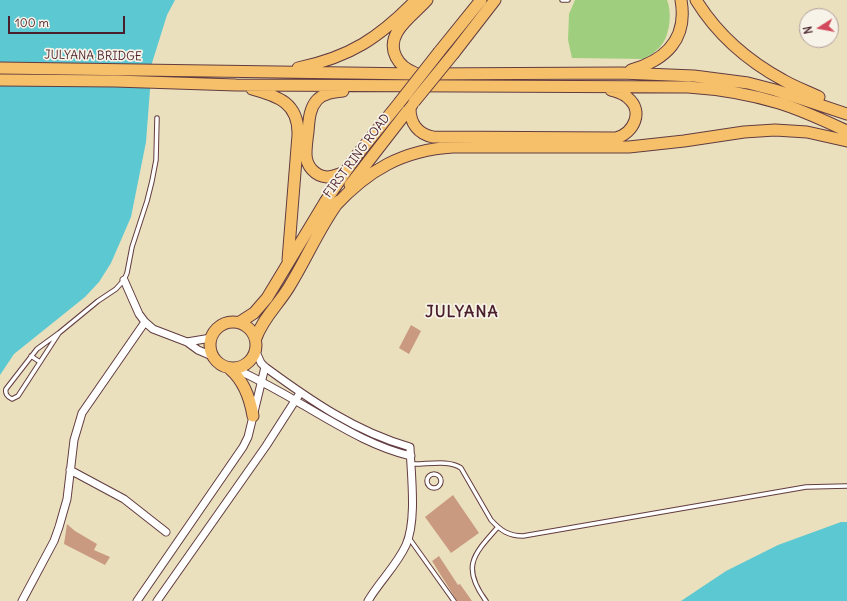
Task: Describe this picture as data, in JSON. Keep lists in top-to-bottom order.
{
  "streets": {
    "main road": ["JULYANA BRIDGE", "FIRST RING ROAD"]
  },
  "districts": ["JULYANA"],
  "scale_bar": "100 m",
  "north": "left"
}
